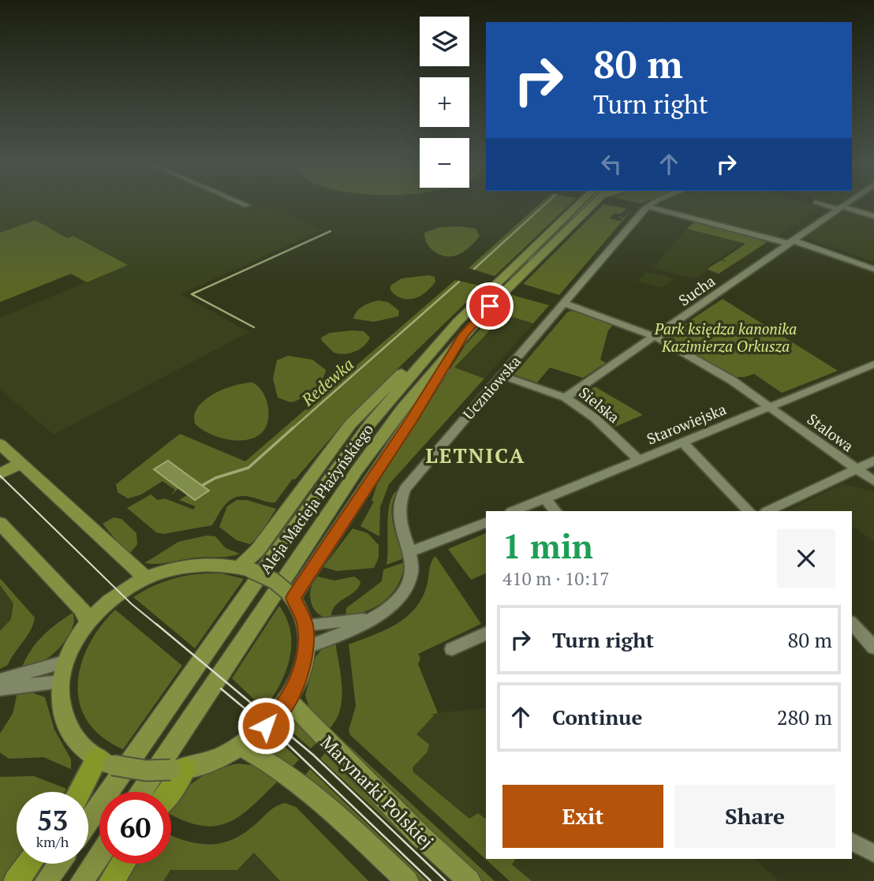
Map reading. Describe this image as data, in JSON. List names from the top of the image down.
{
  "streets": {
    "main road": ["Aleja Macieja Płażyńskiego", "Marynarki Polskiej"],
    "street": [
      "Sucha",
      "Uczniowska",
      "Sielska",
      "Starowiejska",
      "Stalowa"
    ]
  },
  "crossings": [
    ["Sucha", "Sielska"],
    ["Sucha", "Stalowa"],
    ["Uczniowska", "Sielska"],
    ["Uczniowska", "Stalowa"],
    ["Sielska", "Starowiejska"],
    ["Starowiejska", "Stalowa"]
  ],
  "districts": ["LETNICA"],
  "water": ["Redewka"],
  "parks": ["Park księdza kanonika Kazimierza Orkusza"],
  "page": {
    "map_buttons": ["+", "−"],
    "turn": ["80 m", "Turn right"],
    "heading": ["1 min", "410 m · 10:17"],
    "list": [
      {
        "name": "Turn right",
        "value": "80 m"
      },
      {
        "name": "Continue",
        "value": "280 m"
      }
    ],
    "buttons": ["Exit", "Share"],
    "speed": "53 km/h",
    "limit": "60"
  }
}
